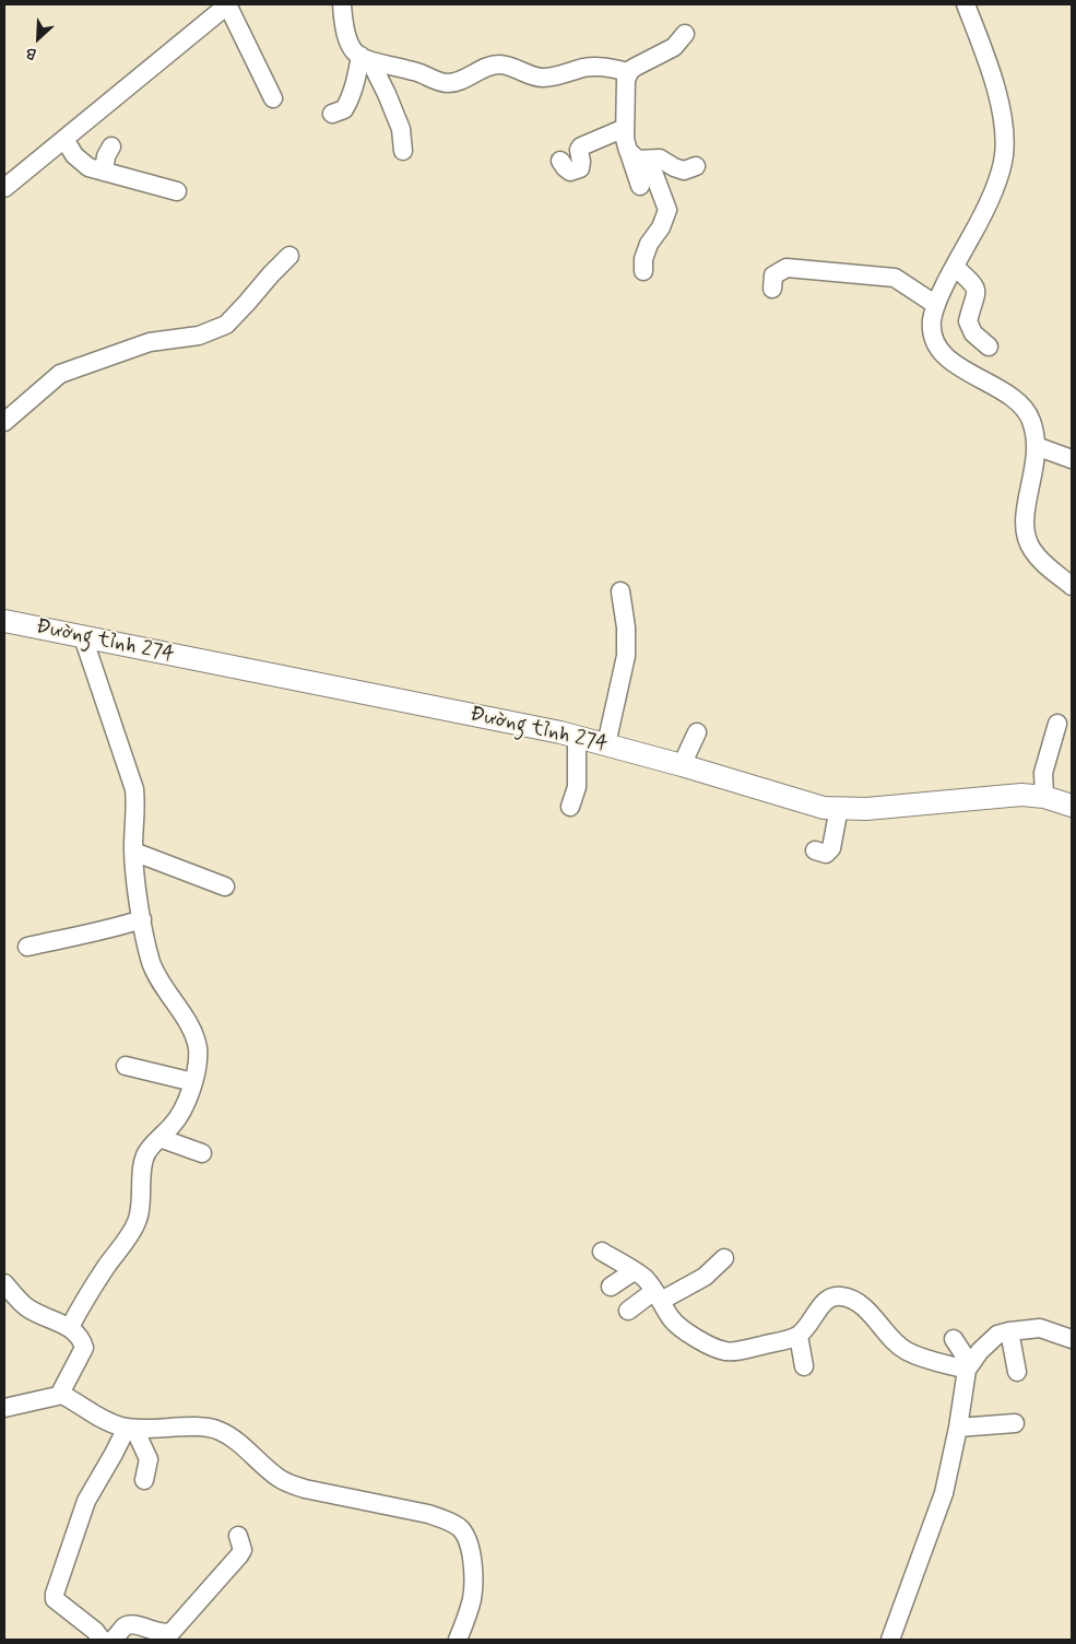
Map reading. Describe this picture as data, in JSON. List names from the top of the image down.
{
  "streets": {
    "main road": ["Đường tỉnh 274"]
  },
  "north": "bottom left"
}
